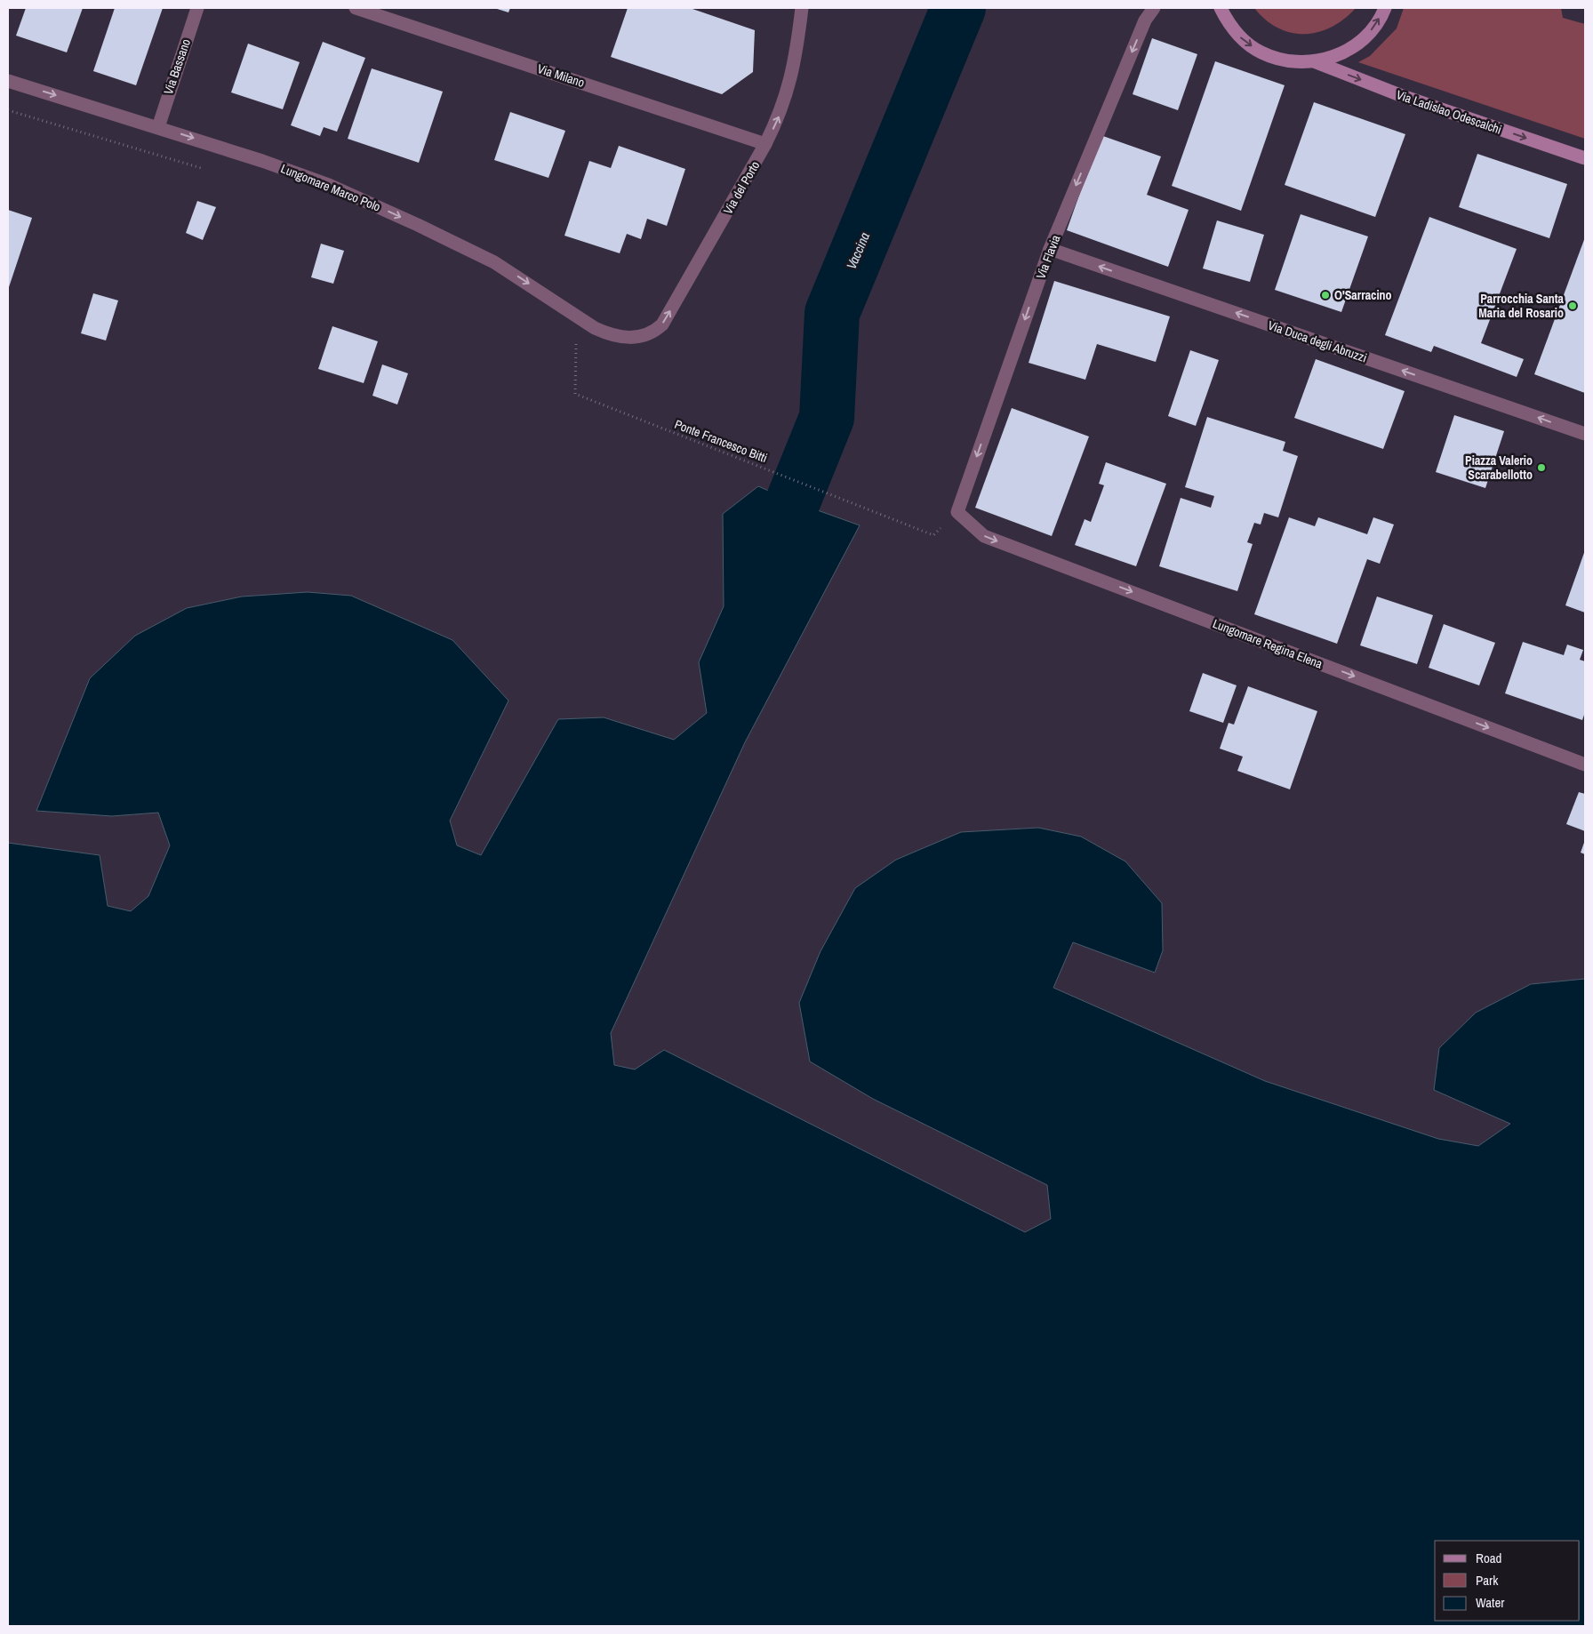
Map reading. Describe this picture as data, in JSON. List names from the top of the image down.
{
  "streets": {
    "street": [
      "Via Bassano",
      "Via Milano",
      "Via Ladislao Odescalchi",
      "Lungomare Marco Polo",
      "Via del Porto",
      "Via Flavia",
      "Via Duca degli Abruzzi",
      "Lungomare Regina Elena"
    ],
    "path": ["Ponte Francesco Bitti"]
  },
  "crossings": [
    ["Via Bassano", "Lungomare Marco Polo"],
    ["Via Milano", "Via del Porto"],
    ["Lungomare Marco Polo", "Via del Porto"],
    ["Lungomare Marco Polo", "Ponte Francesco Bitti"],
    ["Via Flavia", "Via Duca degli Abruzzi"],
    ["Via Flavia", "Lungomare Regina Elena"]
  ],
  "one_way": [
    "Via Ladislao Odescalchi",
    "Lungomare Marco Polo",
    "Via del Porto",
    "Via Flavia",
    "Via Duca degli Abruzzi",
    "Lungomare Regina Elena"
  ],
  "water": ["Vaccina"],
  "places": ["O'Sarracino", "Parrocchia Santa Maria del Rosario", "Piazza Valerio Scarabellotto"],
  "legend": ["Road", "Park", "Water"]
}
